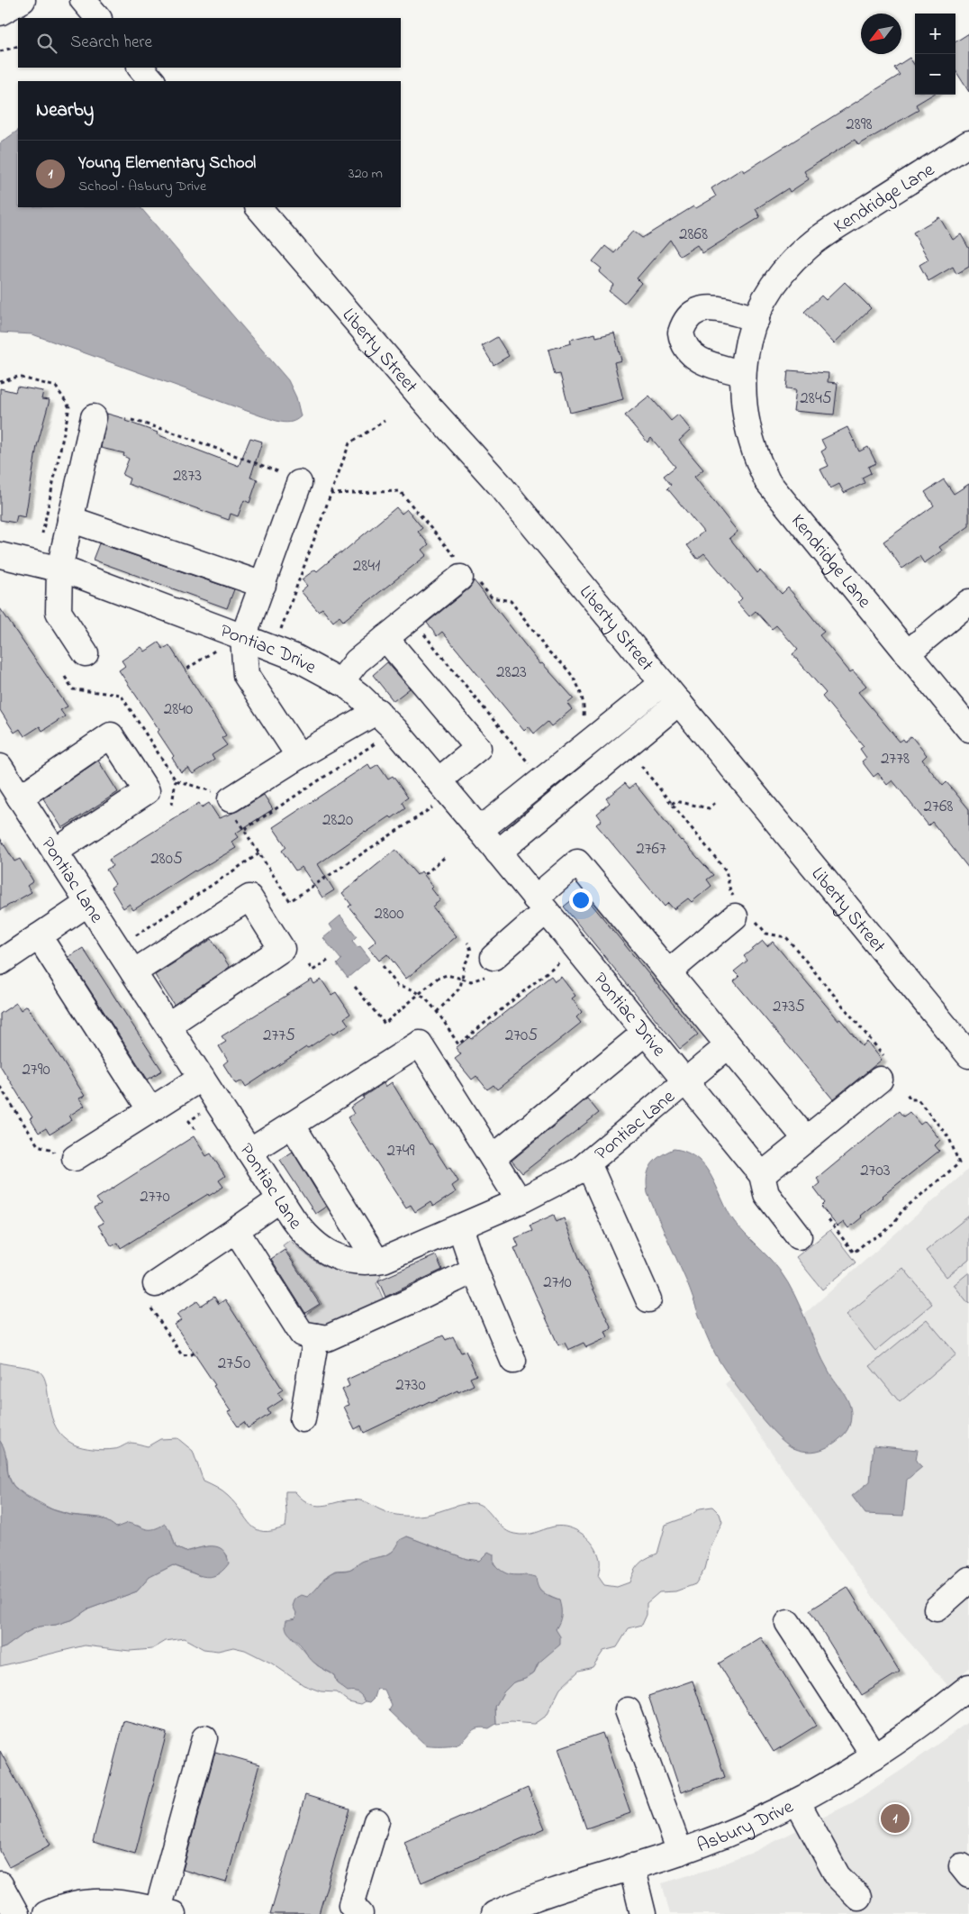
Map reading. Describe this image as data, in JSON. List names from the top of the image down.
{
  "streets": {
    "street": [
      "Kendridge Lane",
      "Liberty Street",
      "Pontiac Drive",
      "Pontiac Lane",
      "Asbury Drive"
    ]
  },
  "crossings": [
    ["Pontiac Drive", "Pontiac Lane"]
  ],
  "house_numbers": [
    "2898",
    "2868",
    "2845",
    "2873",
    "2841",
    "2823",
    "2840",
    "2778",
    "2768",
    "2820",
    "2767",
    "2805",
    "2800",
    "2735",
    "2775",
    "2705",
    "2790",
    "2749",
    "2703",
    "2770",
    "2710",
    "2750",
    "2730"
  ],
  "north": "bottom left",
  "page": {
    "map_buttons": ["+", "−"],
    "search": "Search here",
    "heading": "Nearby",
    "list": [
      {
        "mark": "1",
        "name": "Young Elementary School",
        "note": "School · Asbury Drive",
        "value": "320 m"
      }
    ],
    "pins": "1"
  }
}
